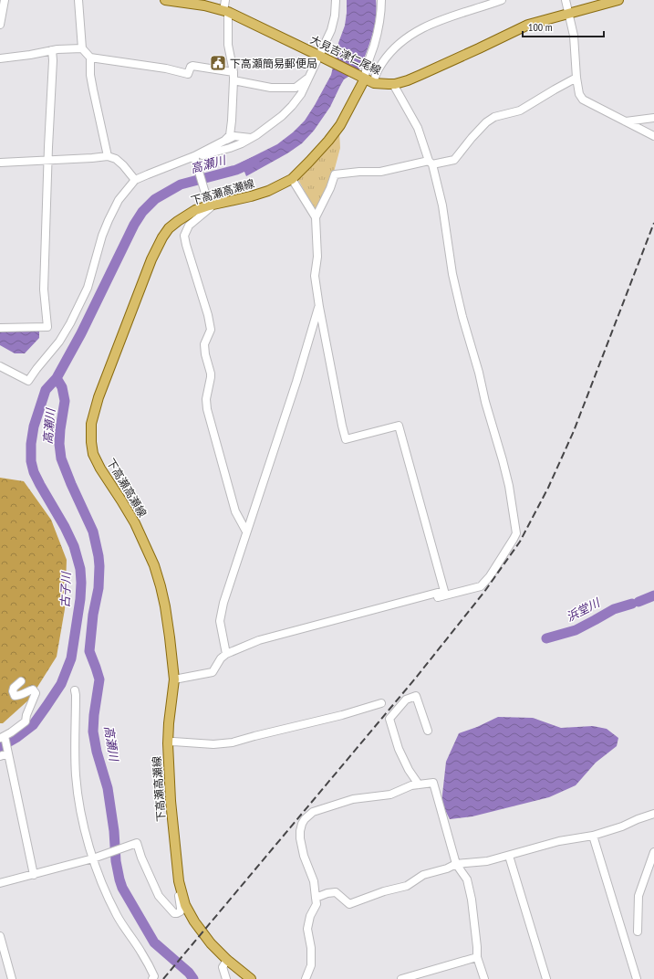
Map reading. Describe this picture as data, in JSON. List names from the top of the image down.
{
  "streets": {
    "main road": ["大見吉津仁尾線", "下高瀬高瀬線"]
  },
  "crossings": [
    ["大見吉津仁尾線", "下高瀬高瀬線"]
  ],
  "water": ["高瀬川", "古子川", "浜堂川"],
  "places": {
    "public building": ["下高瀬簡易郵便局"]
  },
  "scale_bar": "100 m"
}
